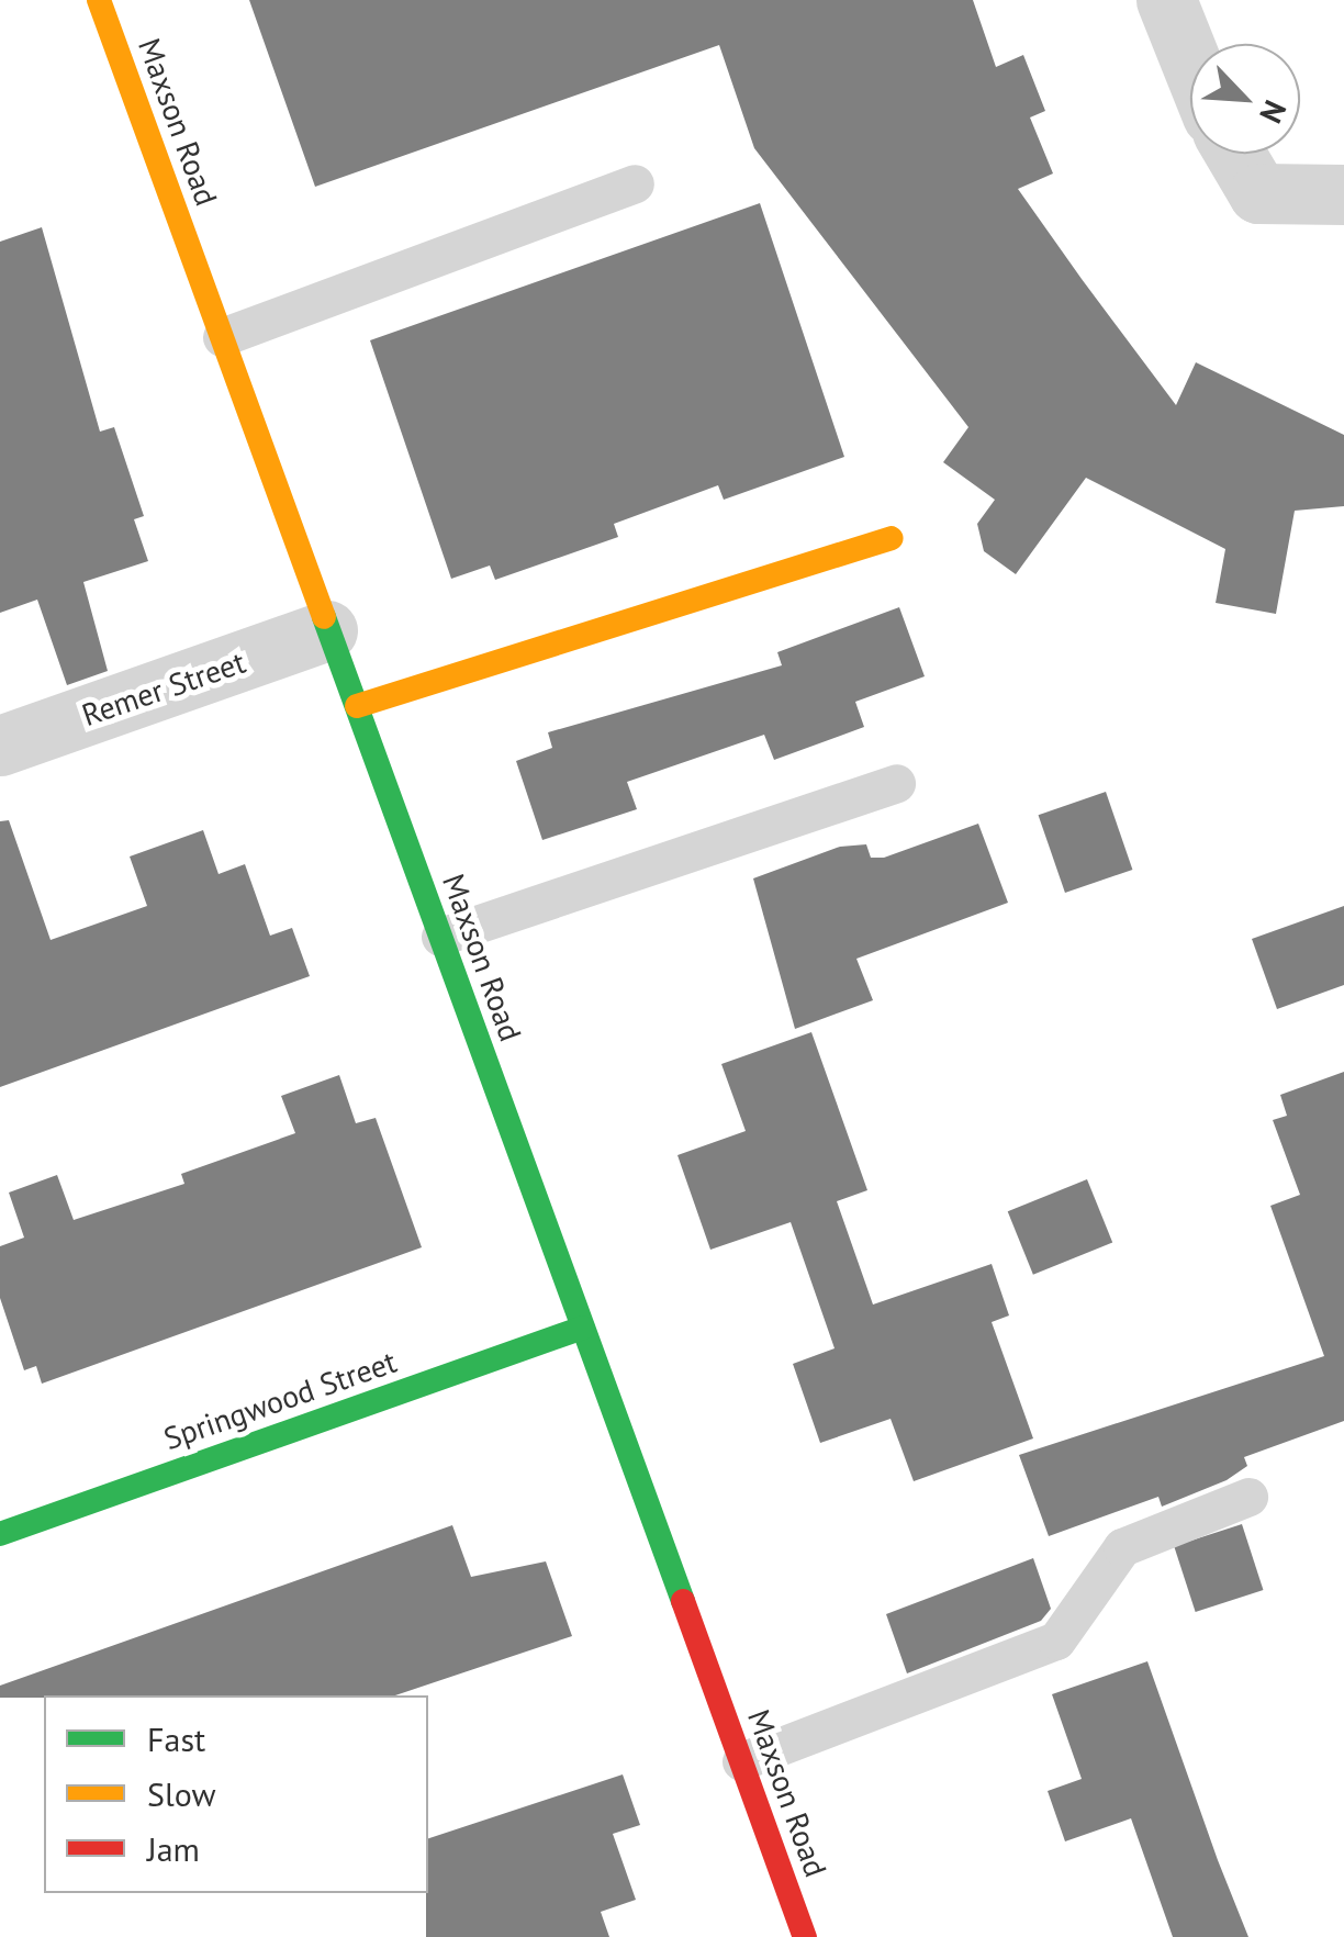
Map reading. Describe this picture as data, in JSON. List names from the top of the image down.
{
  "streets": {
    "street": ["Maxson Road", "Remer Street", "Springwood Street"]
  },
  "crossings": [
    ["Maxson Road", "Remer Street"],
    ["Maxson Road", "Springwood Street"]
  ],
  "legend": ["Fast", "Slow", "Jam"],
  "north": "bottom right"
}
